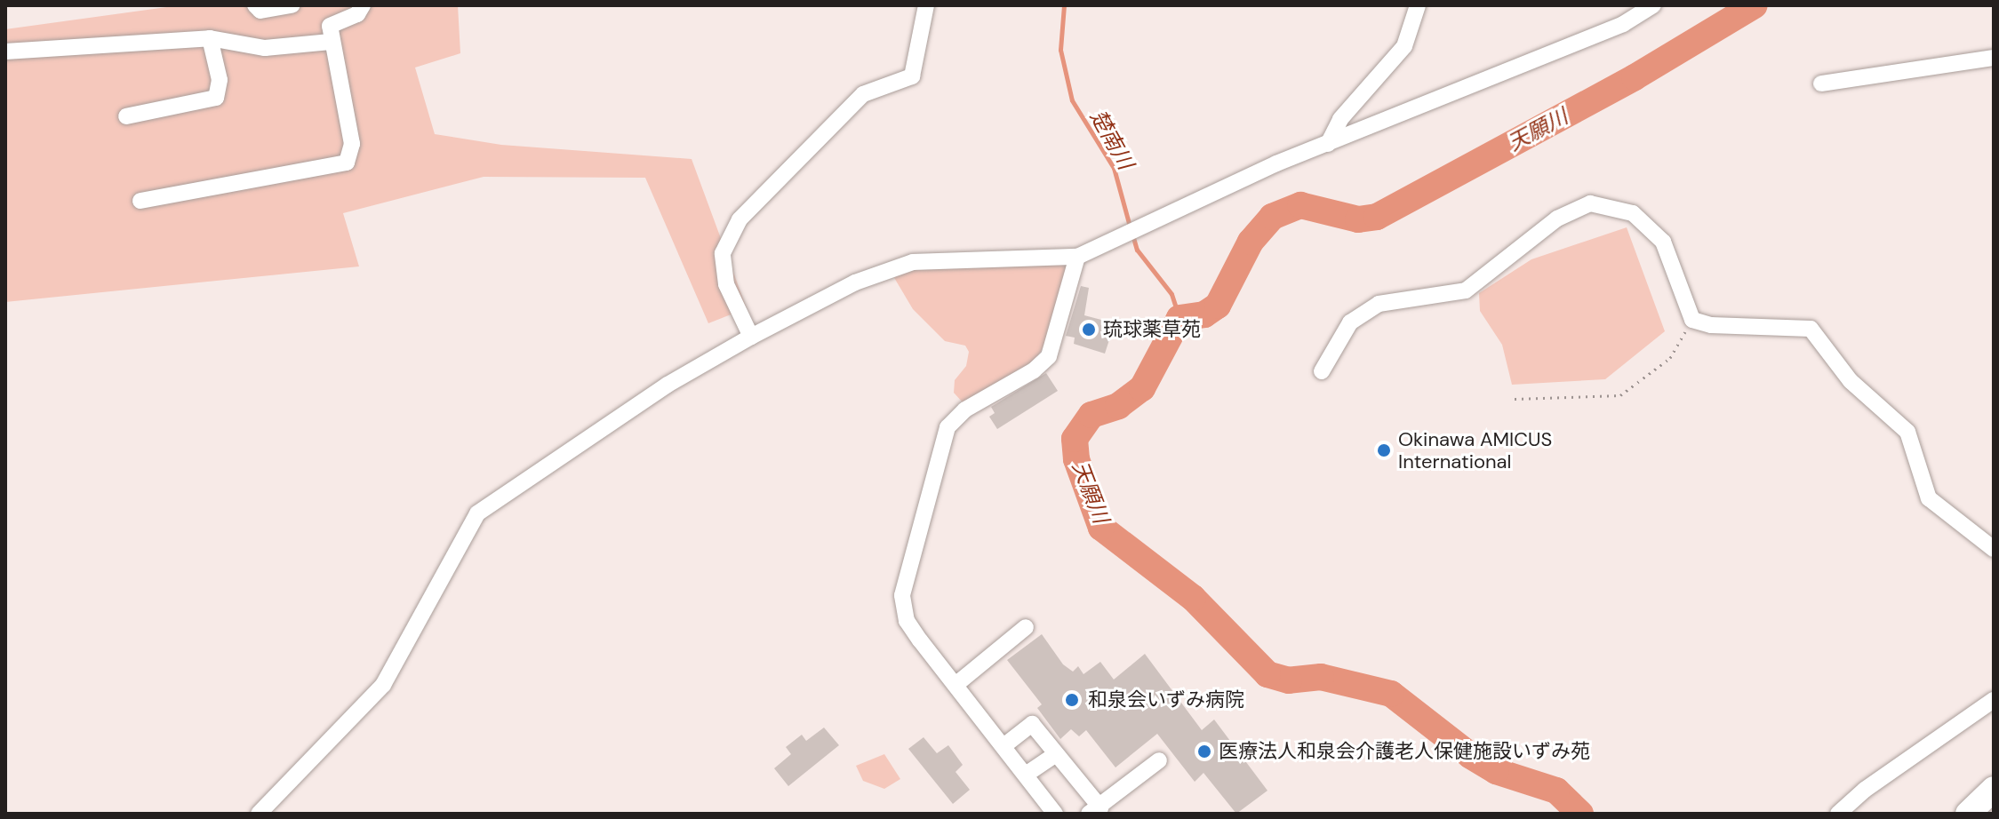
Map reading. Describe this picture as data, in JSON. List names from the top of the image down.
{
  "water": ["天願川", "楚南川"],
  "places": [
    "琉球薬草苑",
    "Okinawa AMICUS International",
    "和泉会いずみ病院",
    "医療法人和泉会介護老人保健施設いずみ苑"
  ]
}
